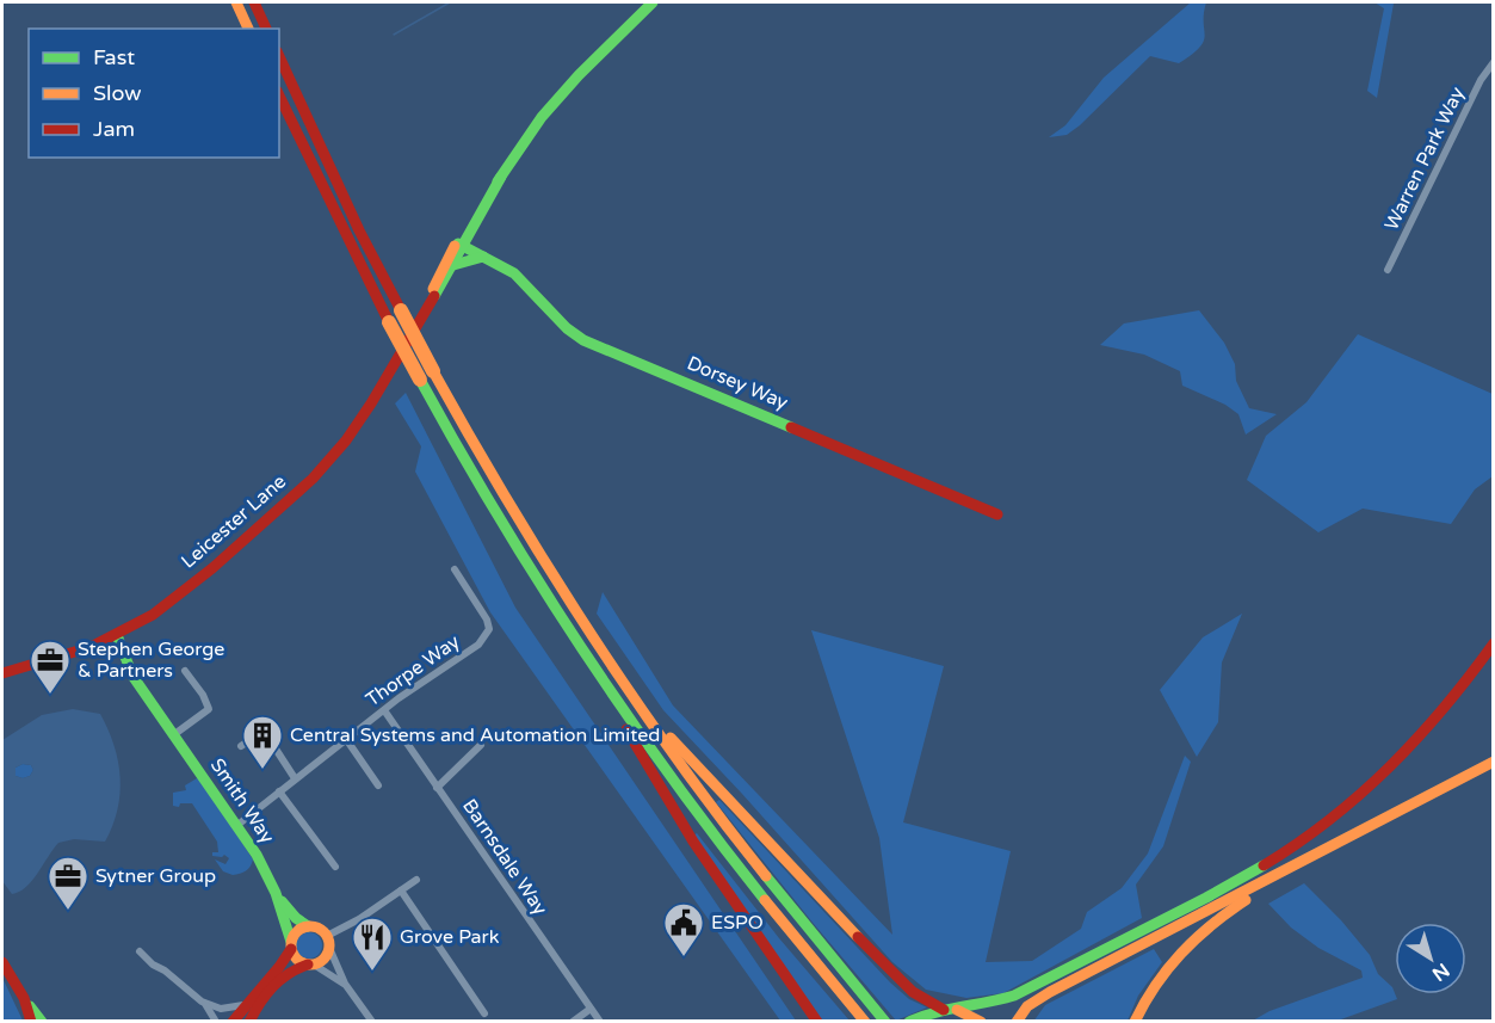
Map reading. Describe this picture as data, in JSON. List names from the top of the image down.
{
  "streets": {
    "main road": ["Dorsey Way", "Leicester Lane", "Smith Way"],
    "street": ["Warren Park Way", "Thorpe Way", "Barnsdale Way"]
  },
  "crossings": [
    ["Dorsey Way", "Leicester Lane"],
    ["Leicester Lane", "Smith Way"],
    ["Thorpe Way", "Smith Way"],
    ["Thorpe Way", "Barnsdale Way"]
  ],
  "places": {
    "office": ["Stephen George & Partners", "Sytner Group"],
    "building": ["Central Systems and Automation Limited"],
    "public building": ["ESPO"],
    "restaurant": ["Grove Park"]
  },
  "legend": ["Fast", "Slow", "Jam"],
  "north": "bottom right"
}
